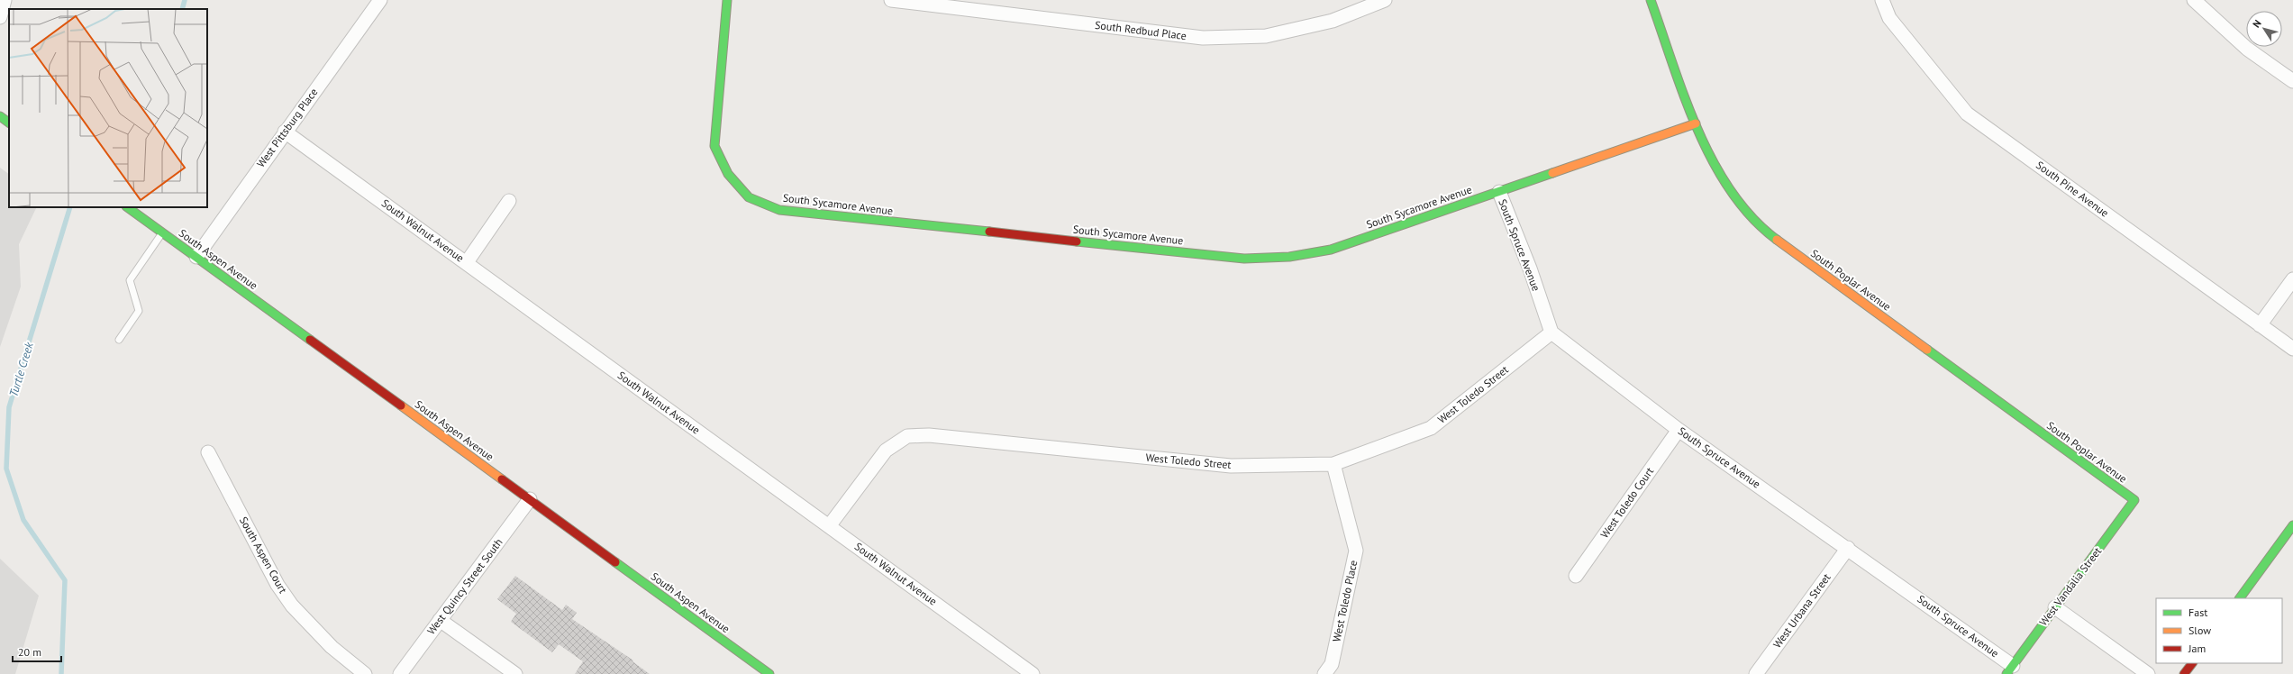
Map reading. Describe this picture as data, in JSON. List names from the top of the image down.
{
  "streets": {
    "street": [
      "South Redbud Place",
      "West Pittsburg Place",
      "South Pine Avenue",
      "South Sycamore Avenue",
      "South Walnut Avenue",
      "South Spruce Avenue",
      "South Aspen Avenue",
      "South Poplar Avenue",
      "West Toledo Street",
      "West Toledo Court",
      "South Aspen Court",
      "West Quincy Street South",
      "West Vandalia Street",
      "West Toledo Place",
      "West Urbana Street"
    ]
  },
  "crossings": [
    ["West Pittsburg Place", "South Walnut Avenue"],
    ["West Pittsburg Place", "South Aspen Avenue"],
    ["South Sycamore Avenue", "South Spruce Avenue"],
    ["South Sycamore Avenue", "South Poplar Avenue"],
    ["South Walnut Avenue", "West Toledo Street"],
    ["South Spruce Avenue", "West Toledo Street"],
    ["South Spruce Avenue", "West Toledo Court"],
    ["South Spruce Avenue", "West Vandalia Street"],
    ["South Spruce Avenue", "West Urbana Street"],
    ["South Aspen Avenue", "West Quincy Street South"],
    ["South Poplar Avenue", "West Vandalia Street"],
    ["West Toledo Street", "West Toledo Place"]
  ],
  "water": ["Turtle Creek"],
  "legend": ["Fast", "Slow", "Jam"],
  "scale_bar": "20 m",
  "north": "top left"
}
